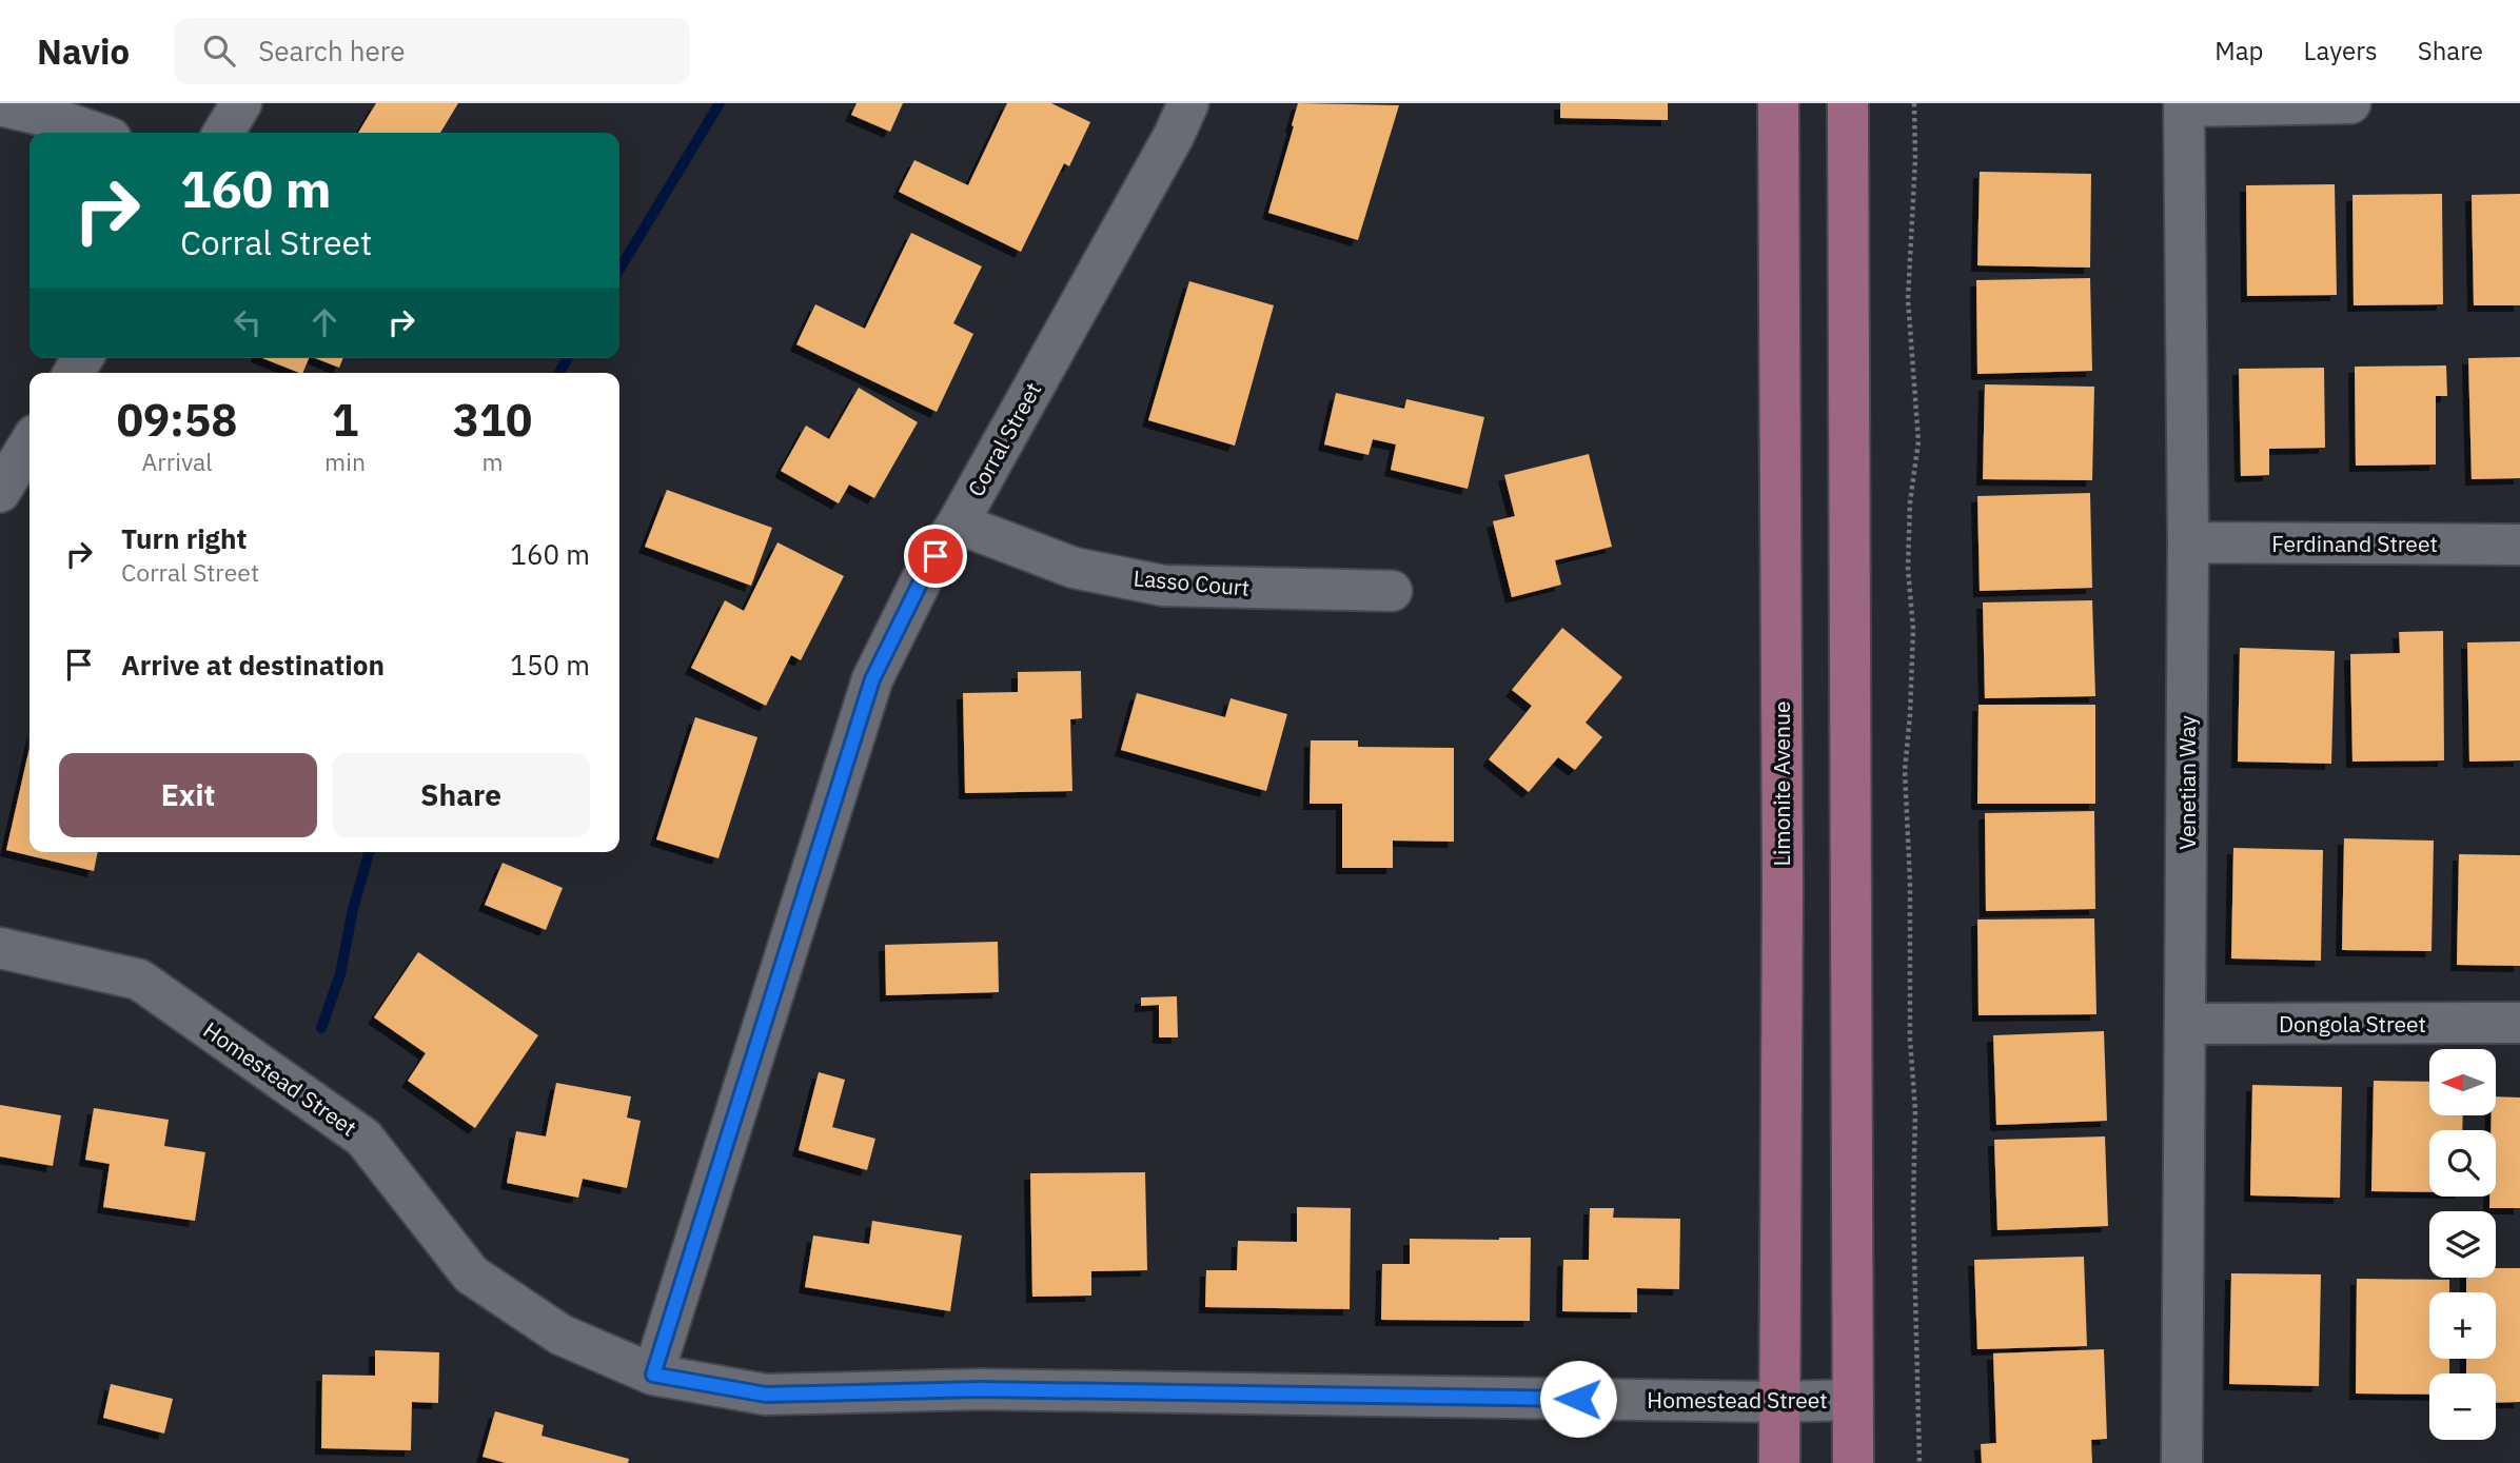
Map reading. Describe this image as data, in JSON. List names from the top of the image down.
{
  "streets": {
    "main road": ["Limonite Avenue"],
    "street": [
      "Corral Street",
      "Ferdinand Street",
      "Lasso Court",
      "Venetian Way",
      "Dongola Street",
      "Homestead Street"
    ]
  },
  "crossings": [
    ["Corral Street", "Lasso Court"],
    ["Corral Street", "Homestead Street"],
    ["Ferdinand Street", "Venetian Way"],
    ["Venetian Way", "Dongola Street"],
    ["Limonite Avenue", "Homestead Street"]
  ],
  "north": "left",
  "page": {
    "header": "Navio",
    "search": "Search here",
    "nav": ["Map", "Layers", "Share"],
    "turn": ["160 m", "Corral Street"],
    "eta": [
      "09:58",
      "Arrival",
      "1",
      "min",
      "310",
      "m"
    ],
    "list": [
      {
        "name": "Turn right",
        "note": "Corral Street",
        "value": "160 m"
      },
      {
        "name": "Arrive at destination",
        "value": "150 m"
      }
    ],
    "buttons": ["Exit", "Share"],
    "map_buttons": ["+", "−"]
  }
}
